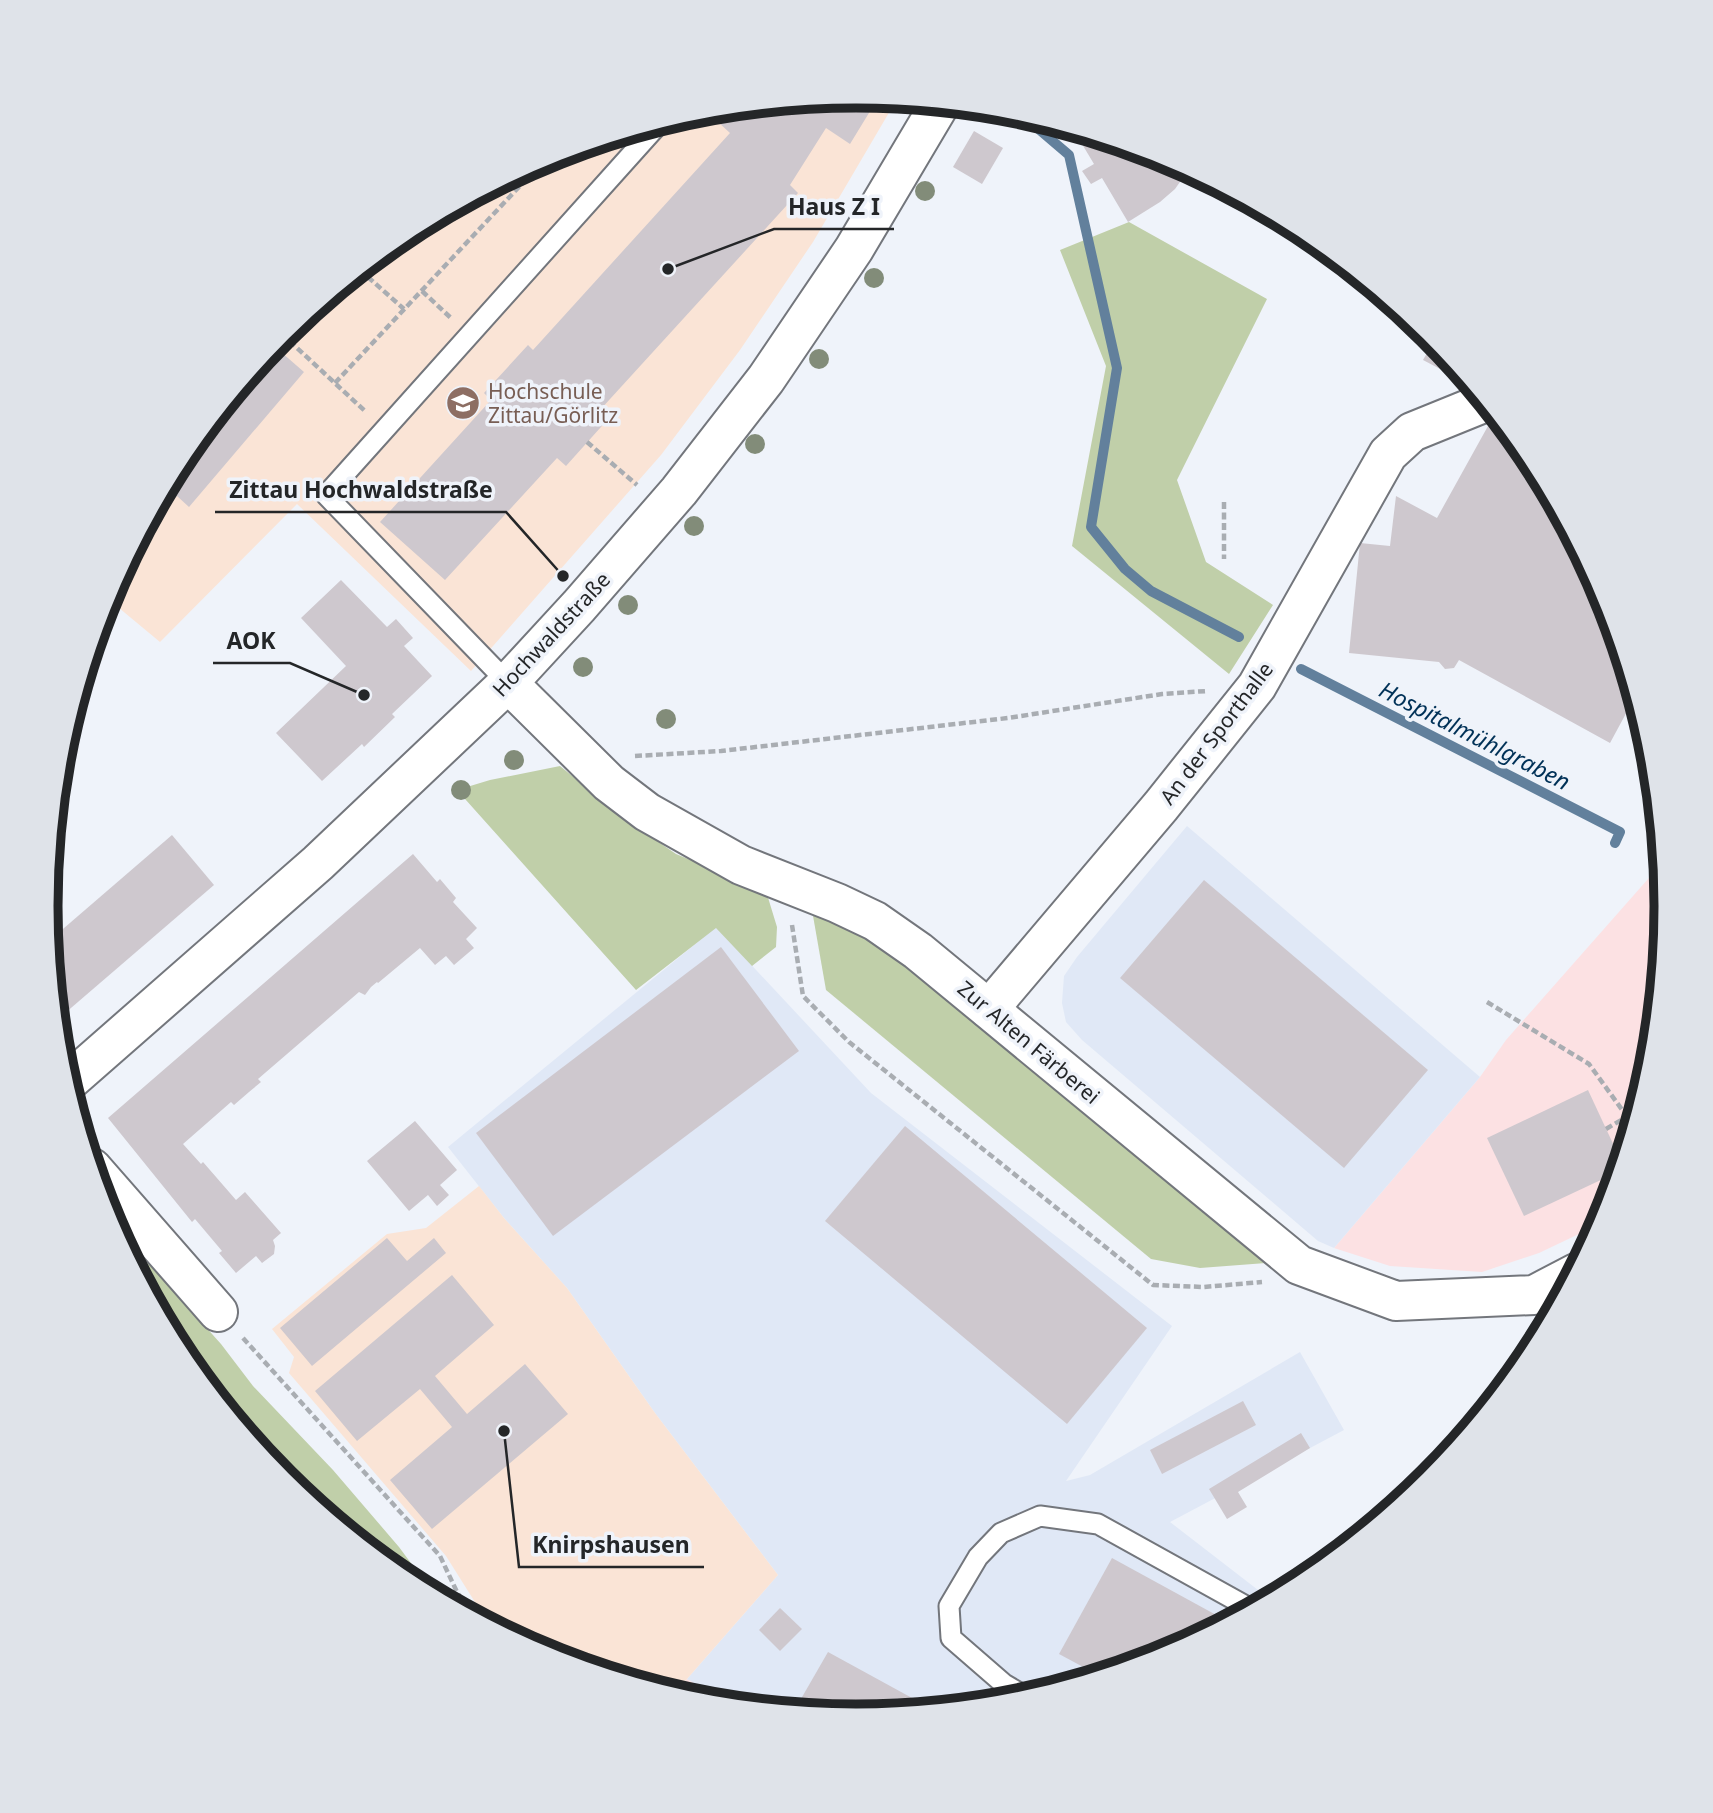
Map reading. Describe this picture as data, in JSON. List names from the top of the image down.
{
  "streets": {
    "street": ["Hochwaldstraße", "An der Sporthalle", "Zur Alten Färberei"]
  },
  "crossings": [
    ["Hochwaldstraße", "Zur Alten Färberei"],
    ["An der Sporthalle", "Zur Alten Färberei"]
  ],
  "water": ["Hospitalmühlgraben"],
  "places": {
    "other": [
      "Haus Z I",
      "Zittau Hochwaldstraße",
      "AOK",
      "Knirpshausen"
    ],
    "school or university": ["Hochschule Zittau/Görlitz"]
  }
}
